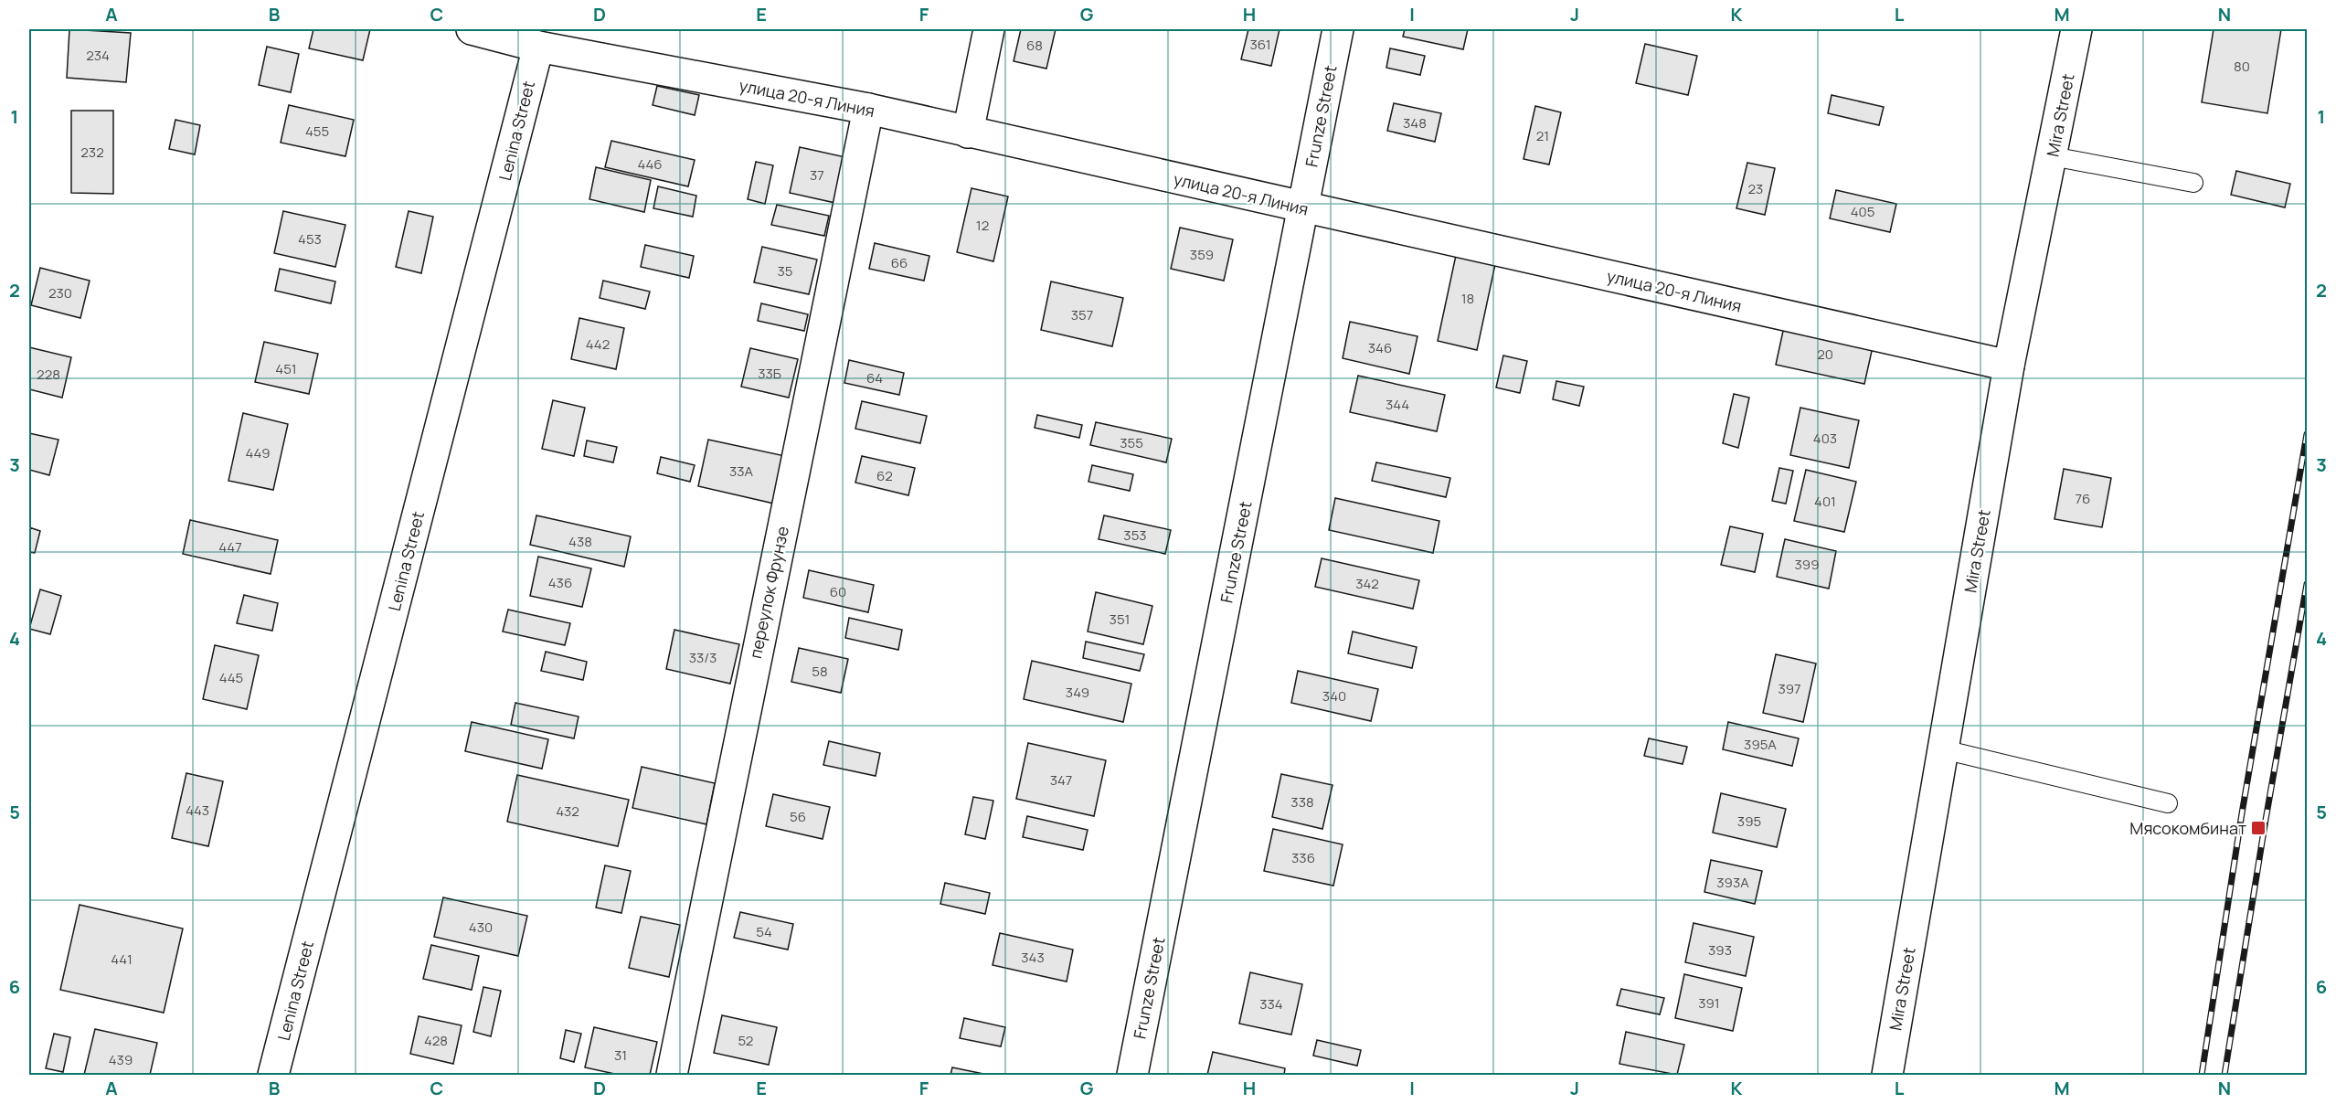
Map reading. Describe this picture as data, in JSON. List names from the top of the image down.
{
  "streets": {
    "main road": [
      "улица 20-я Линия",
      "Mira Street",
      "Frunze Street",
      "Lenina Street",
      "переулок Фрунзе"
    ]
  },
  "crossings": [
    ["улица 20-я Линия", "Mira Street"],
    ["улица 20-я Линия", "Frunze Street"],
    ["улица 20-я Линия", "Lenina Street"],
    ["улица 20-я Линия", "переулок Фрунзе"]
  ],
  "places": {
    "transit": ["Мясокомбинат"]
  },
  "house_numbers": [
    "361",
    "68",
    "234",
    "80",
    "348",
    "455",
    "21",
    "232",
    "446",
    "37",
    "23",
    "405",
    "12",
    "453",
    "359",
    "66",
    "35",
    "230",
    "18",
    "357",
    "442",
    "346",
    "20",
    "451",
    "33Б",
    "228",
    "64",
    "344",
    "403",
    "355",
    "449",
    "33А",
    "62",
    "76",
    "401",
    "353",
    "438",
    "447",
    "399",
    "436",
    "342",
    "60",
    "351",
    "33/3",
    "58",
    "445",
    "397",
    "349",
    "340",
    "395А",
    "347",
    "338",
    "443",
    "432",
    "56",
    "395",
    "336",
    "393А",
    "430",
    "54",
    "393",
    "343",
    "441",
    "391",
    "334",
    "428",
    "52",
    "31",
    "439"
  ],
  "grid": {
    "columns": [
      "A",
      "B",
      "C",
      "D",
      "E",
      "F",
      "G",
      "H",
      "I",
      "J",
      "K",
      "L",
      "M",
      "N"
    ],
    "rows": [
      "1",
      "2",
      "3",
      "4",
      "5",
      "6"
    ]
  }
}
